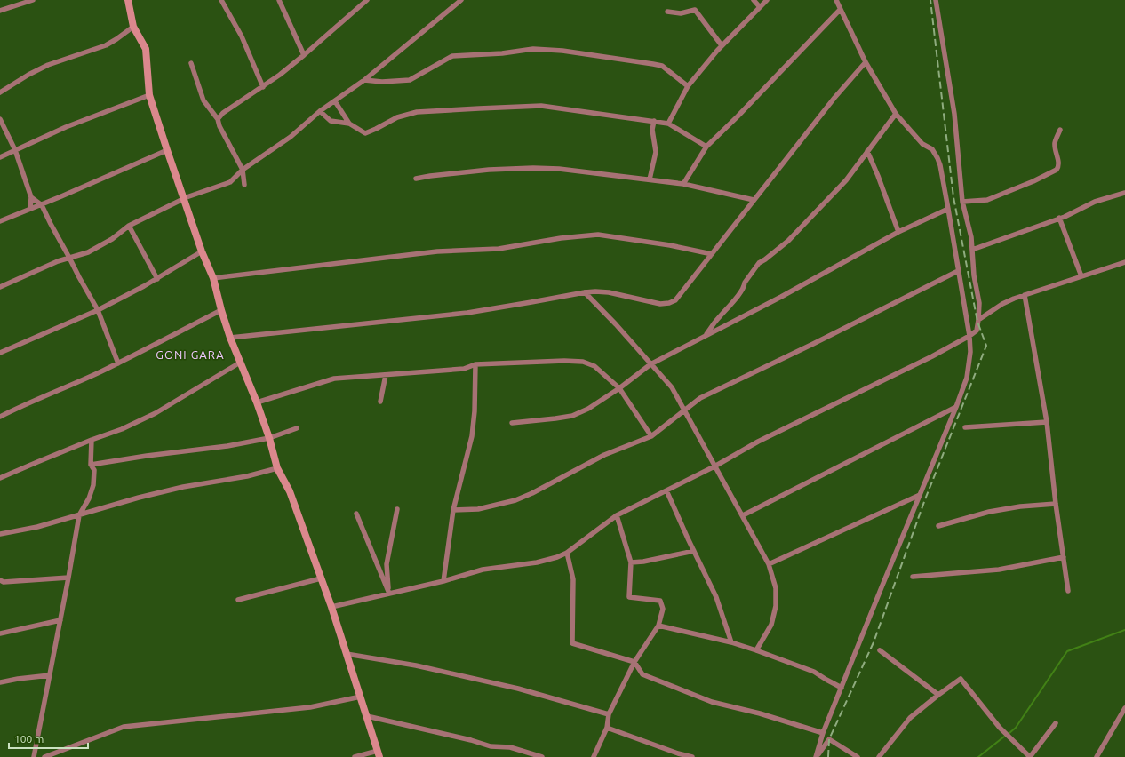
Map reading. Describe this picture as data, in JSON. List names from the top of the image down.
{
  "districts": ["GONI GARA"],
  "scale_bar": "100 m"
}
